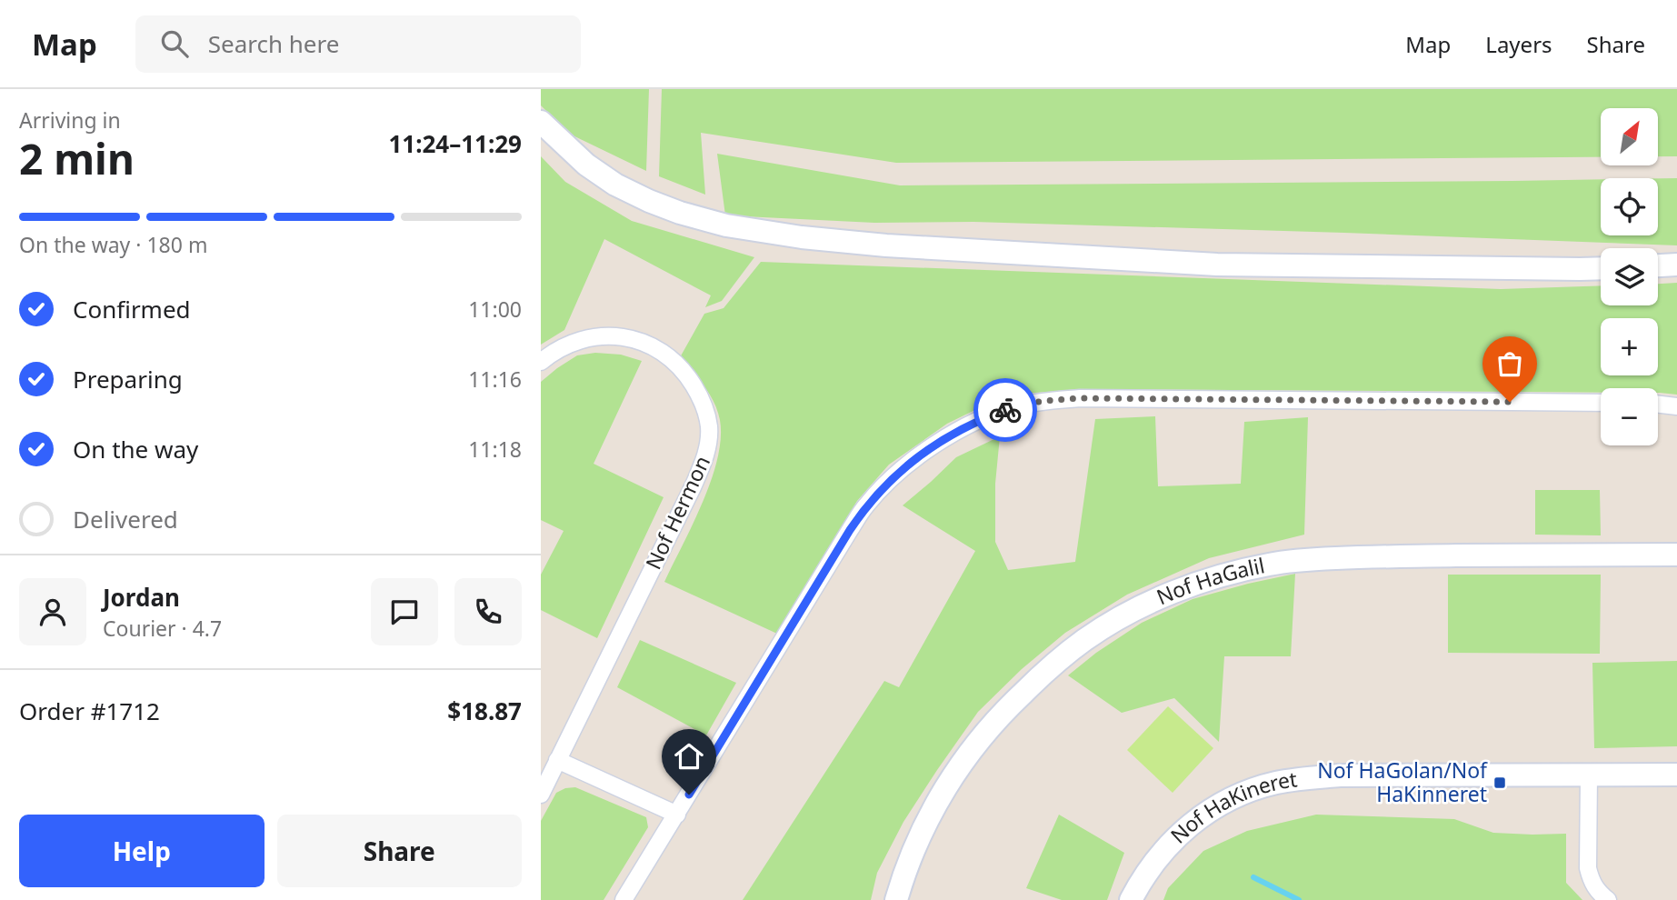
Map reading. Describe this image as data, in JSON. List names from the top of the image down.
{
  "streets": {
    "street": ["Nof Hermon", "Nof HaGalil", "Nof HaKineret"]
  },
  "places": {
    "transit": ["Nof HaGolan/Nof HaKinneret"]
  },
  "north": "top right",
  "page": {
    "header": "Map",
    "search": "Search here",
    "nav": ["Map", "Layers", "Share"],
    "heading": ["2 min", "Arriving in", "11:24–11:29"],
    "panel": [
      "Jordan",
      "Courier · 4.7",
      "Order #1712",
      "$18.87"
    ],
    "map_buttons": ["+", "−"],
    "bar": "On the way · 180 m",
    "list": [
      ["Confirmed", "11:00"],
      ["Preparing", "11:16"],
      ["On the way", "11:18"],
      "Delivered"
    ],
    "buttons": ["Help", "Share"]
  }
}
